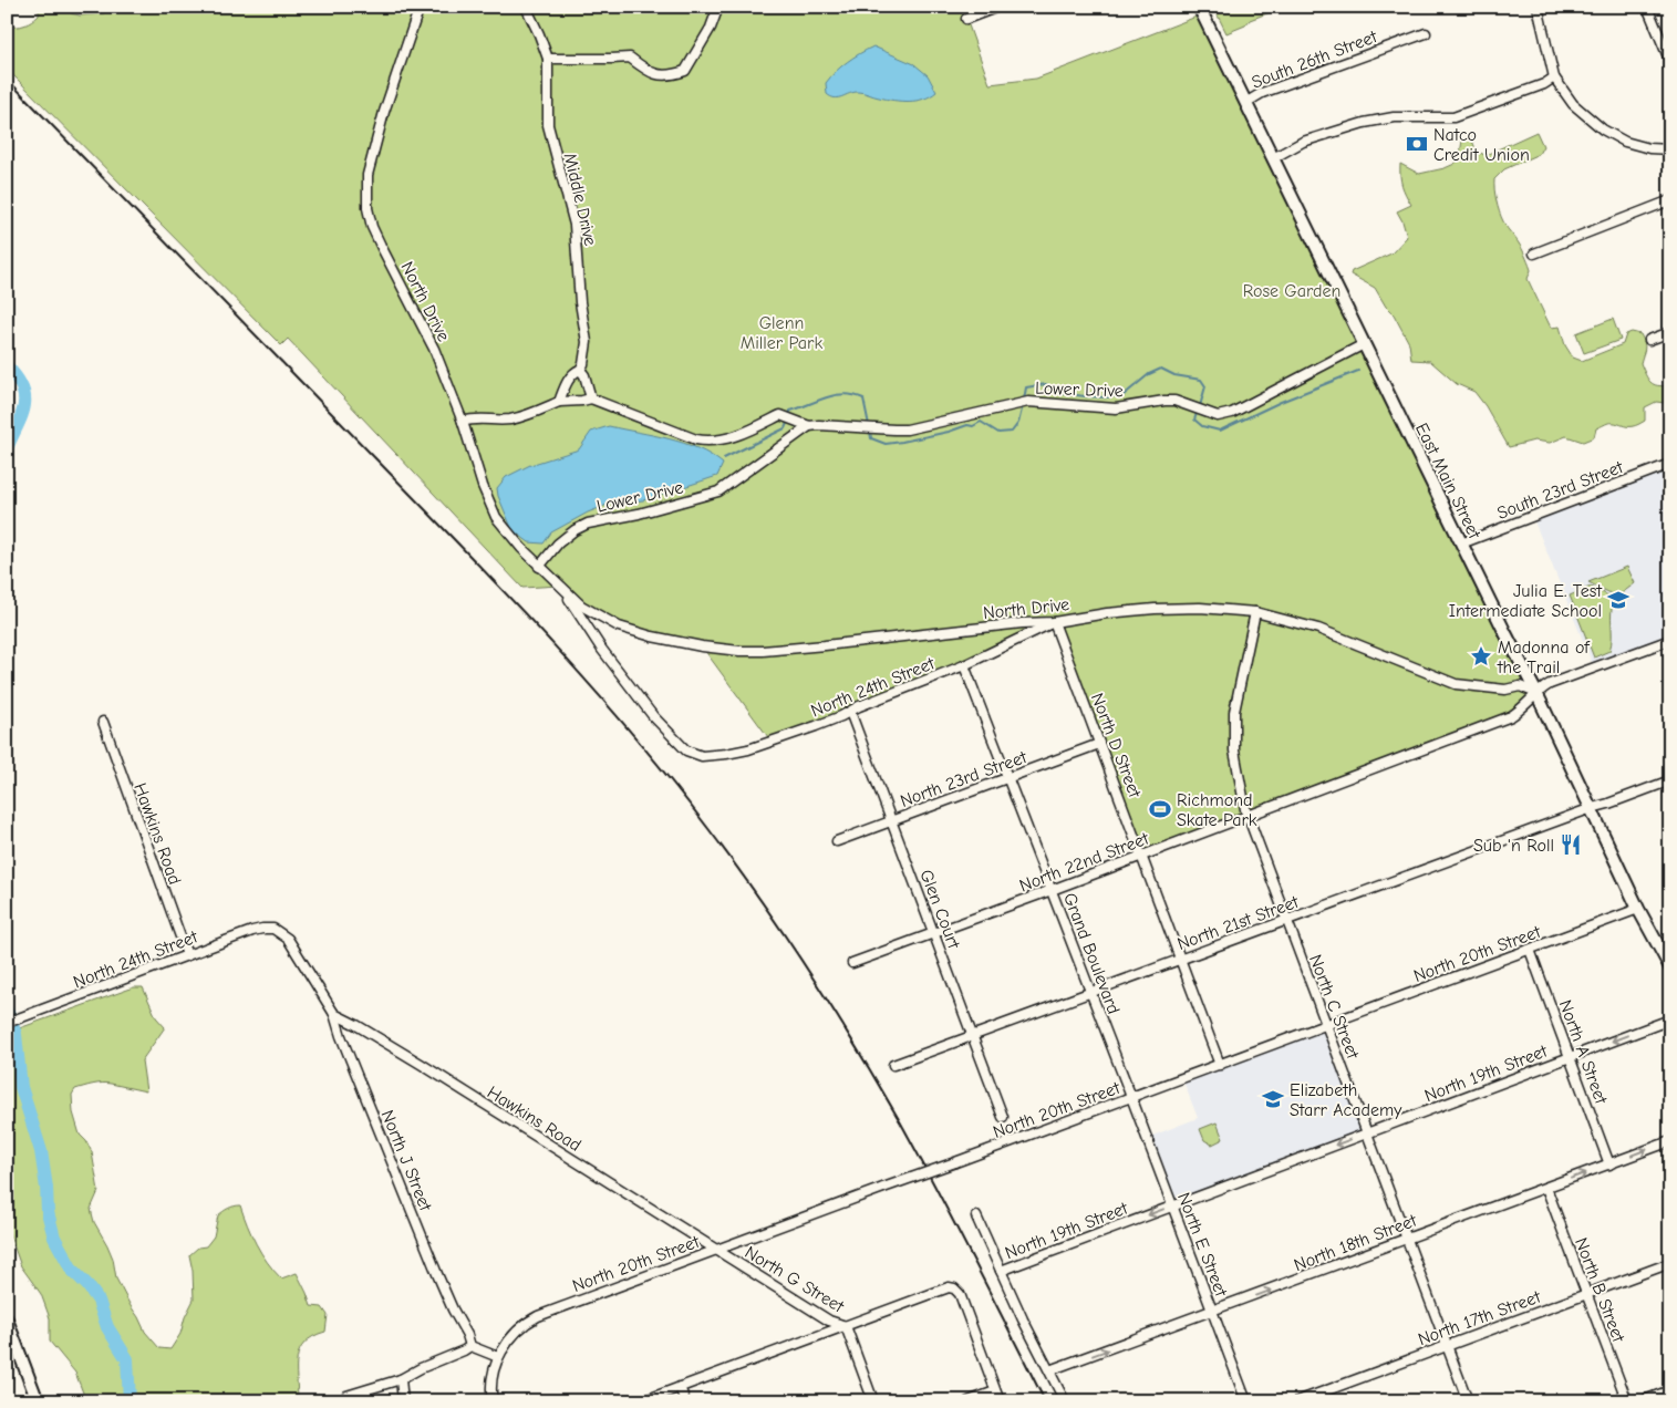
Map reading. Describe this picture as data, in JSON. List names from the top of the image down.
{
  "streets": {
    "main road": ["East Main Street"],
    "street": [
      "South 26th Street",
      "Middle Drive",
      "North Drive",
      "Lower Drive",
      "South 23rd Street",
      "North 24th Street",
      "North D Street",
      "North 23rd Street",
      "Hawkins Road",
      "North 22nd Street",
      "Glen Court",
      "North 21st Street",
      "Grand Boulevard",
      "North 20th Street",
      "North C Street",
      "North A Street",
      "North 19th Street",
      "North J Street",
      "North 18th Street",
      "North E Street",
      "North G Street",
      "North B Street",
      "North 17th Street"
    ]
  },
  "crossings": [
    ["South 26th Street", "East Main Street"],
    ["North Drive", "Lower Drive"],
    ["North Drive", "East Main Street"],
    ["North Drive", "North 24th Street"],
    ["North Drive", "North D Street"],
    ["North Drive", "North 22nd Street"],
    ["North Drive", "North C Street"],
    ["Lower Drive", "East Main Street"],
    ["East Main Street", "South 23rd Street"],
    ["East Main Street", "North 22nd Street"],
    ["East Main Street", "North 21st Street"],
    ["East Main Street", "North 20th Street"],
    ["North 24th Street", "North D Street"],
    ["North 24th Street", "Hawkins Road"],
    ["North 24th Street", "Glen Court"],
    ["North 24th Street", "Grand Boulevard"],
    ["North 24th Street", "North J Street"],
    ["North D Street", "North 23rd Street"],
    ["North D Street", "North 22nd Street"],
    ["North D Street", "North 21st Street"],
    ["North D Street", "North 20th Street"],
    ["North 23rd Street", "Glen Court"],
    ["North 23rd Street", "Grand Boulevard"],
    ["Hawkins Road", "North 20th Street"],
    ["Hawkins Road", "North J Street"],
    ["Hawkins Road", "North G Street"],
    ["North 22nd Street", "Glen Court"],
    ["North 22nd Street", "Grand Boulevard"],
    ["North 22nd Street", "North C Street"],
    ["Glen Court", "North 21st Street"],
    ["North 21st Street", "Grand Boulevard"],
    ["North 21st Street", "North C Street"],
    ["Grand Boulevard", "North 20th Street"],
    ["Grand Boulevard", "North E Street"],
    ["North 20th Street", "North C Street"],
    ["North 20th Street", "North A Street"],
    ["North 20th Street", "North E Street"],
    ["North 20th Street", "North G Street"],
    ["North C Street", "North 19th Street"],
    ["North C Street", "North 18th Street"],
    ["North C Street", "North 17th Street"],
    ["North A Street", "North 19th Street"],
    ["North A Street", "North 18th Street"],
    ["North 19th Street", "North E Street"],
    ["North 18th Street", "North E Street"],
    ["North 18th Street", "North B Street"],
    ["North B Street", "North 17th Street"]
  ],
  "one_way": ["North 19th Street", "North 18th Street"],
  "parks": ["Rose Garden", "Glenn Miller Park"],
  "places": {
    "bank": ["Natco Credit Union"],
    "school or university": ["Julia E. Test Intermediate School", "Elizabeth Starr Academy"],
    "place": ["Madonna of the Trail"],
    "sports": ["Richmond Skate Park"],
    "restaurant": ["Sub 'n Roll"]
  }
}
